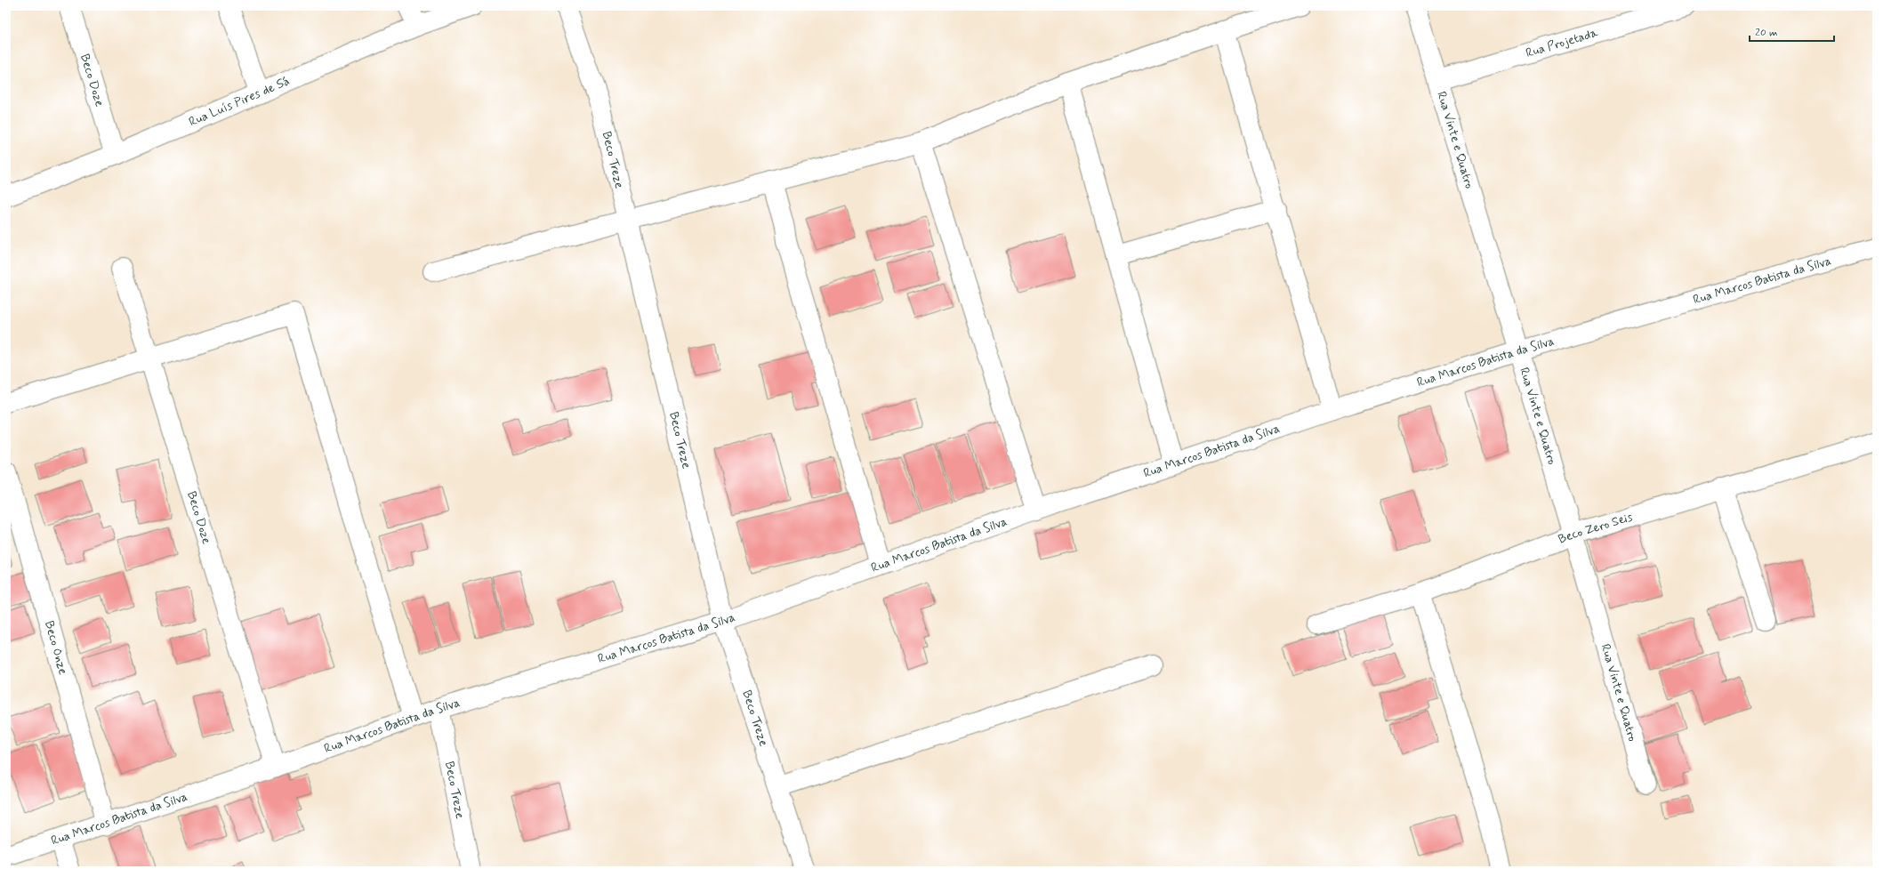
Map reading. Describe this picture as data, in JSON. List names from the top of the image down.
{
  "streets": {
    "street": [
      "Rua Projetada",
      "Beco Doze",
      "Rua Luís Pires de Sá",
      "Rua Vinte e Quatro",
      "Beco Treze",
      "Rua Marcos Batista da Silva",
      "Beco Zero Seis",
      "Beco Onze"
    ]
  },
  "crossings": [
    ["Rua Projetada", "Rua Vinte e Quatro"],
    ["Beco Doze", "Rua Luís Pires de Sá"],
    ["Beco Doze", "Rua Marcos Batista da Silva"],
    ["Rua Vinte e Quatro", "Rua Marcos Batista da Silva"],
    ["Rua Vinte e Quatro", "Beco Zero Seis"],
    ["Beco Treze", "Rua Marcos Batista da Silva"],
    ["Rua Marcos Batista da Silva", "Beco Onze"]
  ],
  "scale_bar": "20 m"
}
